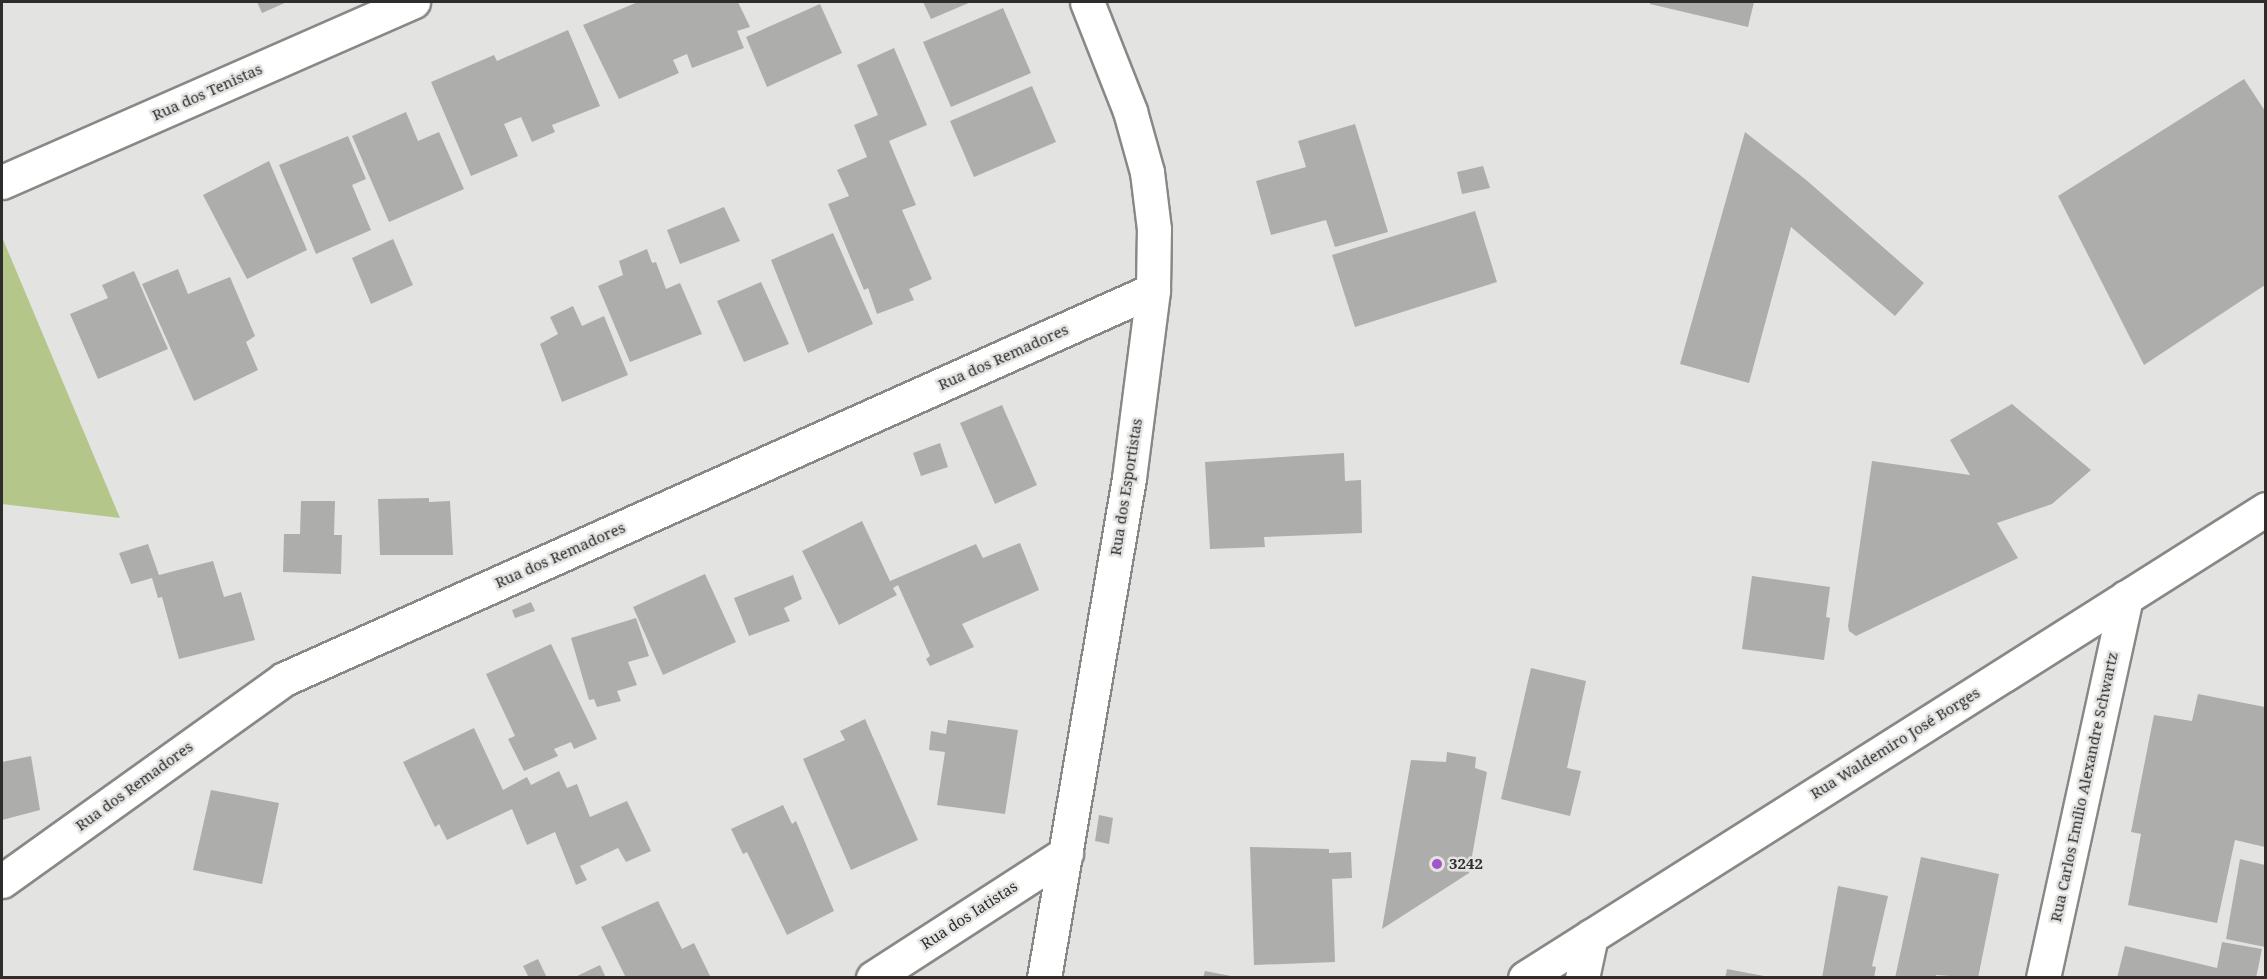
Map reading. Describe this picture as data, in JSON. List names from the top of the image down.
{
  "streets": {
    "street": [
      "Rua dos Tenistas",
      "Rua dos Remadores",
      "Rua dos Esportistas",
      "Rua Waldemiro José Borges",
      "Rua Carlos Emílio Alexandre Schwartz",
      "Rua dos Iatistas"
    ]
  },
  "crossings": [
    ["Rua dos Remadores", "Rua dos Esportistas"],
    ["Rua dos Esportistas", "Rua dos Iatistas"],
    ["Rua Waldemiro José Borges", "Rua Carlos Emílio Alexandre Schwartz"]
  ],
  "places": ["3242"]
}
